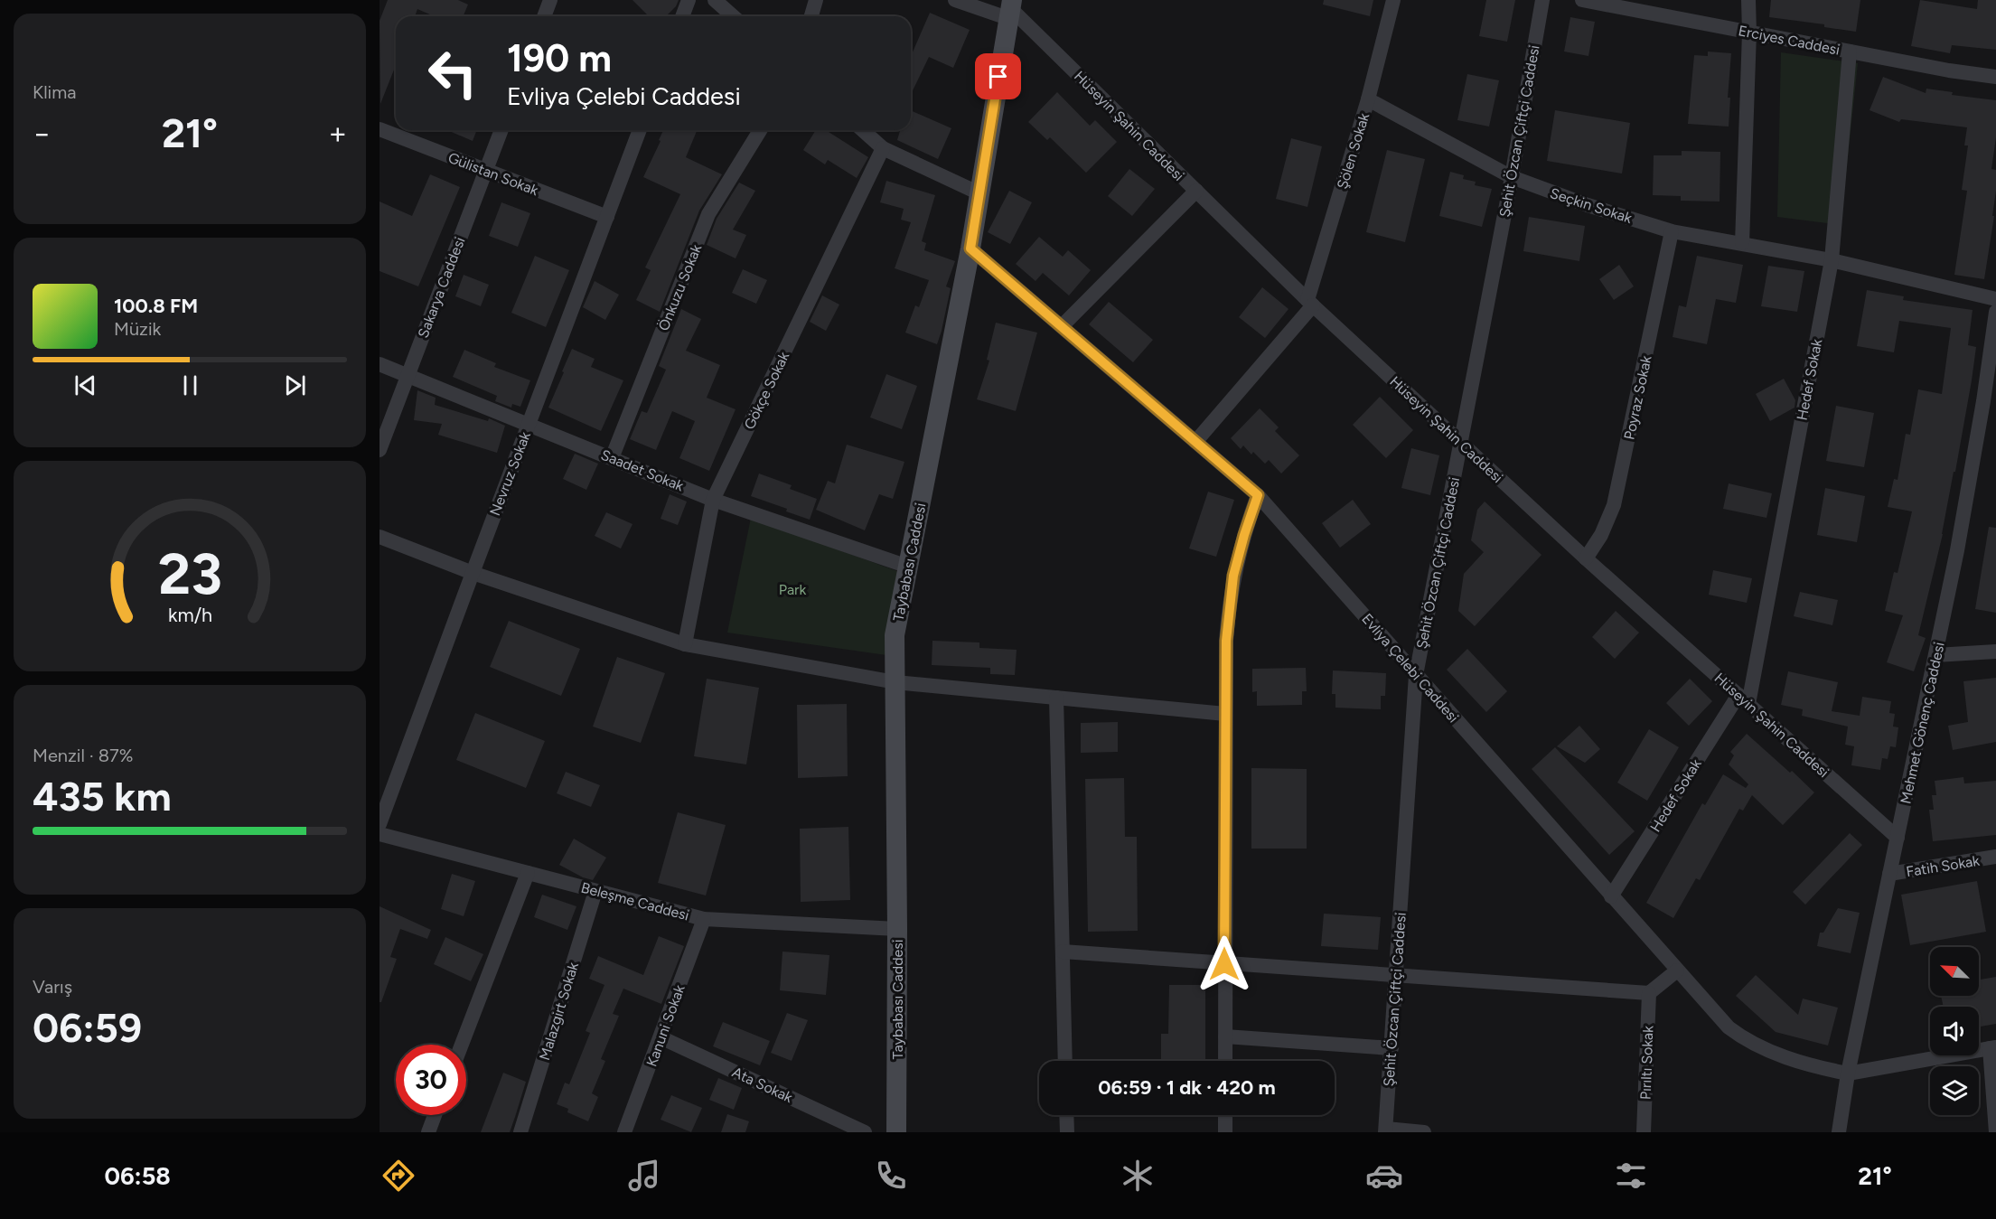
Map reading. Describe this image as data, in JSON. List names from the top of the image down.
{
  "streets": {
    "street": [
      "Erciyes Caddesi",
      "Hüseyin Şahin Caddesi",
      "Şehit Özcan Çiftçi Caddesi",
      "Şölen Sokak",
      "Gülistan Sokak",
      "Seçkin Sokak",
      "Sakarya Caddesi",
      "Önkuzu Sokak",
      "Hedef Sokak",
      "Gökçe Sokak",
      "Poyraz Sokak",
      "Saadet Sokak",
      "Nevruz Sokak",
      "Taybabası Caddesi",
      "Evliya Çelebi Caddesi",
      "Mehmet Gönenç Caddesi",
      "Fatih Sokak",
      "Beleşme Caddesi",
      "Malazgirt Sokak",
      "Kanuni Sokak",
      "Pırıltı Sokak",
      "Ata Sokak"
    ]
  },
  "crossings": [
    ["Erciyes Caddesi", "Hedef Sokak"],
    ["Hüseyin Şahin Caddesi", "Şehit Özcan Çiftçi Caddesi"],
    ["Hüseyin Şahin Caddesi", "Şölen Sokak"],
    ["Hüseyin Şahin Caddesi", "Hedef Sokak"],
    ["Hüseyin Şahin Caddesi", "Poyraz Sokak"],
    ["Hüseyin Şahin Caddesi", "Taybabası Caddesi"],
    ["Hüseyin Şahin Caddesi", "Mehmet Gönenç Caddesi"],
    ["Şehit Özcan Çiftçi Caddesi", "Seçkin Sokak"],
    ["Şehit Özcan Çiftçi Caddesi", "Evliya Çelebi Caddesi"],
    ["Şölen Sokak", "Seçkin Sokak"],
    ["Gülistan Sokak", "Sakarya Caddesi"],
    ["Gülistan Sokak", "Nevruz Sokak"],
    ["Seçkin Sokak", "Hedef Sokak"],
    ["Seçkin Sokak", "Poyraz Sokak"],
    ["Sakarya Caddesi", "Saadet Sokak"],
    ["Önkuzu Sokak", "Saadet Sokak"],
    ["Hedef Sokak", "Evliya Çelebi Caddesi"],
    ["Gökçe Sokak", "Saadet Sokak"],
    ["Saadet Sokak", "Nevruz Sokak"],
    ["Saadet Sokak", "Taybabası Caddesi"],
    ["Taybabası Caddesi", "Evliya Çelebi Caddesi"],
    ["Taybabası Caddesi", "Beleşme Caddesi"],
    ["Evliya Çelebi Caddesi", "Mehmet Gönenç Caddesi"],
    ["Mehmet Gönenç Caddesi", "Fatih Sokak"],
    ["Beleşme Caddesi", "Malazgirt Sokak"],
    ["Beleşme Caddesi", "Kanuni Sokak"],
    ["Kanuni Sokak", "Ata Sokak"]
  ],
  "parks": ["Park"],
  "north": "top left",
  "page": {
    "tile": [
      "Klima",
      ["Menzil · 87%", "435 km"],
      ["Varış", "06:59"]
    ],
    "turn": ["190 m", "Evliya Çelebi Caddesi"],
    "heat": ["−", "21°", "+"],
    "song": ["100.8 FM", "Müzik"],
    "limit": "30",
    "trip": "06:59 · 1 dk · 420 m",
    "tabs": ["06:58", "21°"],
    "gauge": ["23", "km/h"]
  }
}
